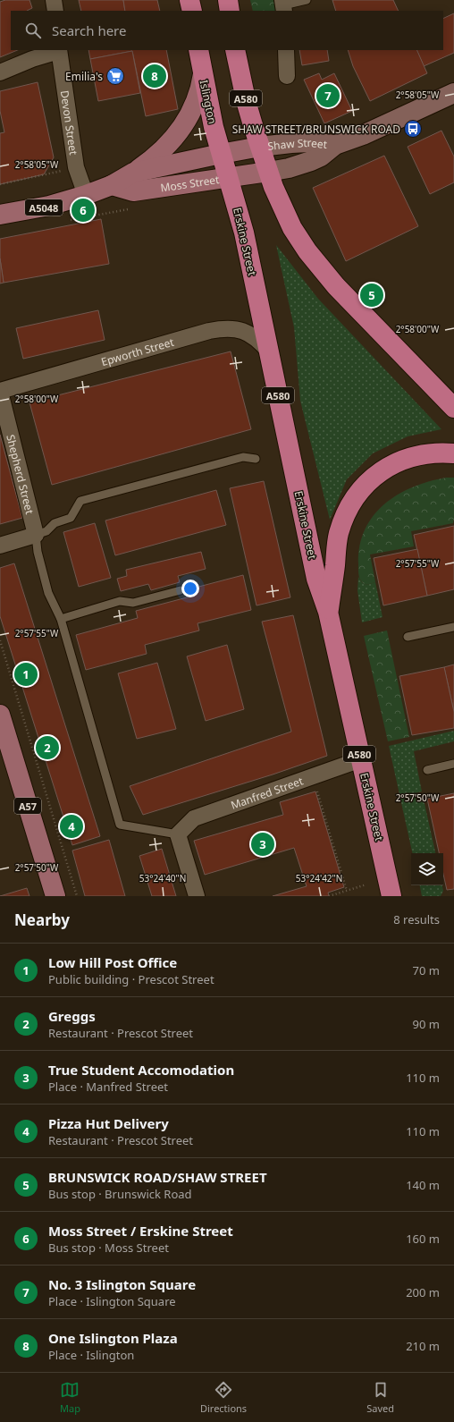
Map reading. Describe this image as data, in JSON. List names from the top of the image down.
{
  "streets": {
    "highway": ["A580", "Islington", "Erskine Street"],
    "main road": ["Moss Street", "A5048", "A57"],
    "street": [
      "Devon Street",
      "Shaw Street",
      "Epworth Street",
      "Shepherd Street",
      "Manfred Street"
    ]
  },
  "crossings": [
    ["A580", "Shaw Street"],
    ["A580", "Moss Street"],
    ["A580", "Erskine Street"],
    ["Islington", "Moss Street"],
    ["Islington", "Erskine Street"],
    ["Devon Street", "Moss Street"],
    ["Shaw Street", "Moss Street"],
    ["Moss Street", "Erskine Street"],
    ["Erskine Street", "Epworth Street"],
    ["Erskine Street", "Manfred Street"],
    ["Epworth Street", "Shepherd Street"]
  ],
  "places": {
    "supermarket": ["Emilia's"],
    "bus stop": ["SHAW STREET/BRUNSWICK ROAD"]
  },
  "page": {
    "search": "Search here",
    "pins": [
      "8",
      "7",
      "6",
      "5",
      "1",
      "2",
      "4",
      "3"
    ],
    "heading": ["Nearby", "8 results"],
    "list": [
      {
        "mark": "1",
        "name": "Low Hill Post Office",
        "note": "Public building · Prescot Street",
        "value": "70 m"
      },
      {
        "mark": "2",
        "name": "Greggs",
        "note": "Restaurant · Prescot Street",
        "value": "90 m"
      },
      {
        "mark": "3",
        "name": "True Student Accomodation",
        "note": "Place · Manfred Street",
        "value": "110 m"
      },
      {
        "mark": "4",
        "name": "Pizza Hut Delivery",
        "note": "Restaurant · Prescot Street",
        "value": "110 m"
      },
      {
        "mark": "5",
        "name": "BRUNSWICK ROAD/SHAW STREET",
        "note": "Bus stop · Brunswick Road",
        "value": "140 m"
      },
      {
        "mark": "6",
        "name": "Moss Street / Erskine Street",
        "note": "Bus stop · Moss Street",
        "value": "160 m"
      },
      {
        "mark": "7",
        "name": "No. 3 Islington Square",
        "note": "Place · Islington Square",
        "value": "200 m"
      },
      {
        "mark": "8",
        "name": "One Islington Plaza",
        "note": "Place · Islington",
        "value": "210 m"
      }
    ],
    "nav": ["Map", "Directions", "Saved"]
  },
  "coordinates": [
    "2°58'05\"W",
    "2°58'00\"W",
    "2°57'55\"W",
    "2°57'50\"W",
    "53°24'40\"N",
    "53°24'42\"N"
  ]
}
